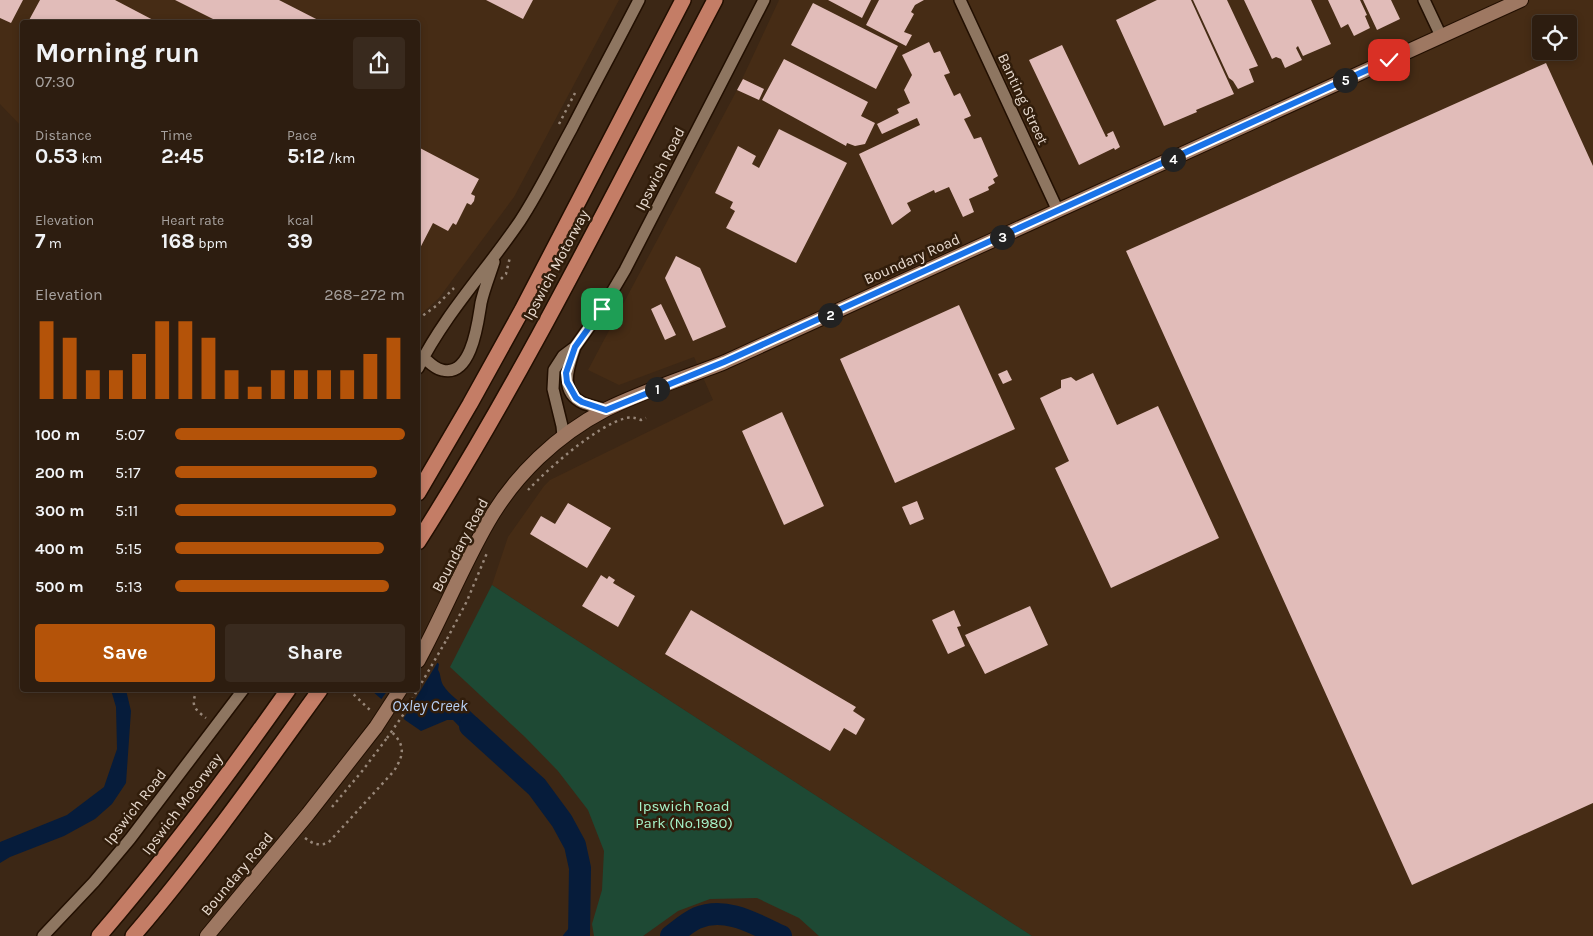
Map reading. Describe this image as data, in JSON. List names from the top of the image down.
{
  "streets": {
    "highway": ["Ipswich Motorway"],
    "main road": ["Boundary Road"],
    "street": ["Banting Street", "Ipswich Road"]
  },
  "crossings": [
    ["Banting Street", "Boundary Road"],
    ["Ipswich Road", "Boundary Road"]
  ],
  "water": ["Oxley Creek"],
  "parks": ["Ipswich Road Park (No.1980)"],
  "page": {
    "heading": ["Morning run", "07:30"],
    "pins": [
      "5",
      "4",
      "3",
      "2",
      "1"
    ],
    "stats": [
      ["Distance", "0.53 km"],
      ["Time", "2:45"],
      ["Pace", "5:12 /km"],
      ["Elevation", "7 m"],
      ["Heart rate", "168 bpm"],
      ["kcal", "39"]
    ],
    "chart": ["Elevation", "268–272 m"],
    "list": [
      {
        "name": "100 m",
        "note": "5:07"
      },
      {
        "name": "200 m",
        "note": "5:17"
      },
      {
        "name": "300 m",
        "note": "5:11"
      },
      {
        "name": "400 m",
        "note": "5:15"
      },
      {
        "name": "500 m",
        "note": "5:13"
      }
    ],
    "buttons": ["Save", "Share"]
  }
}
